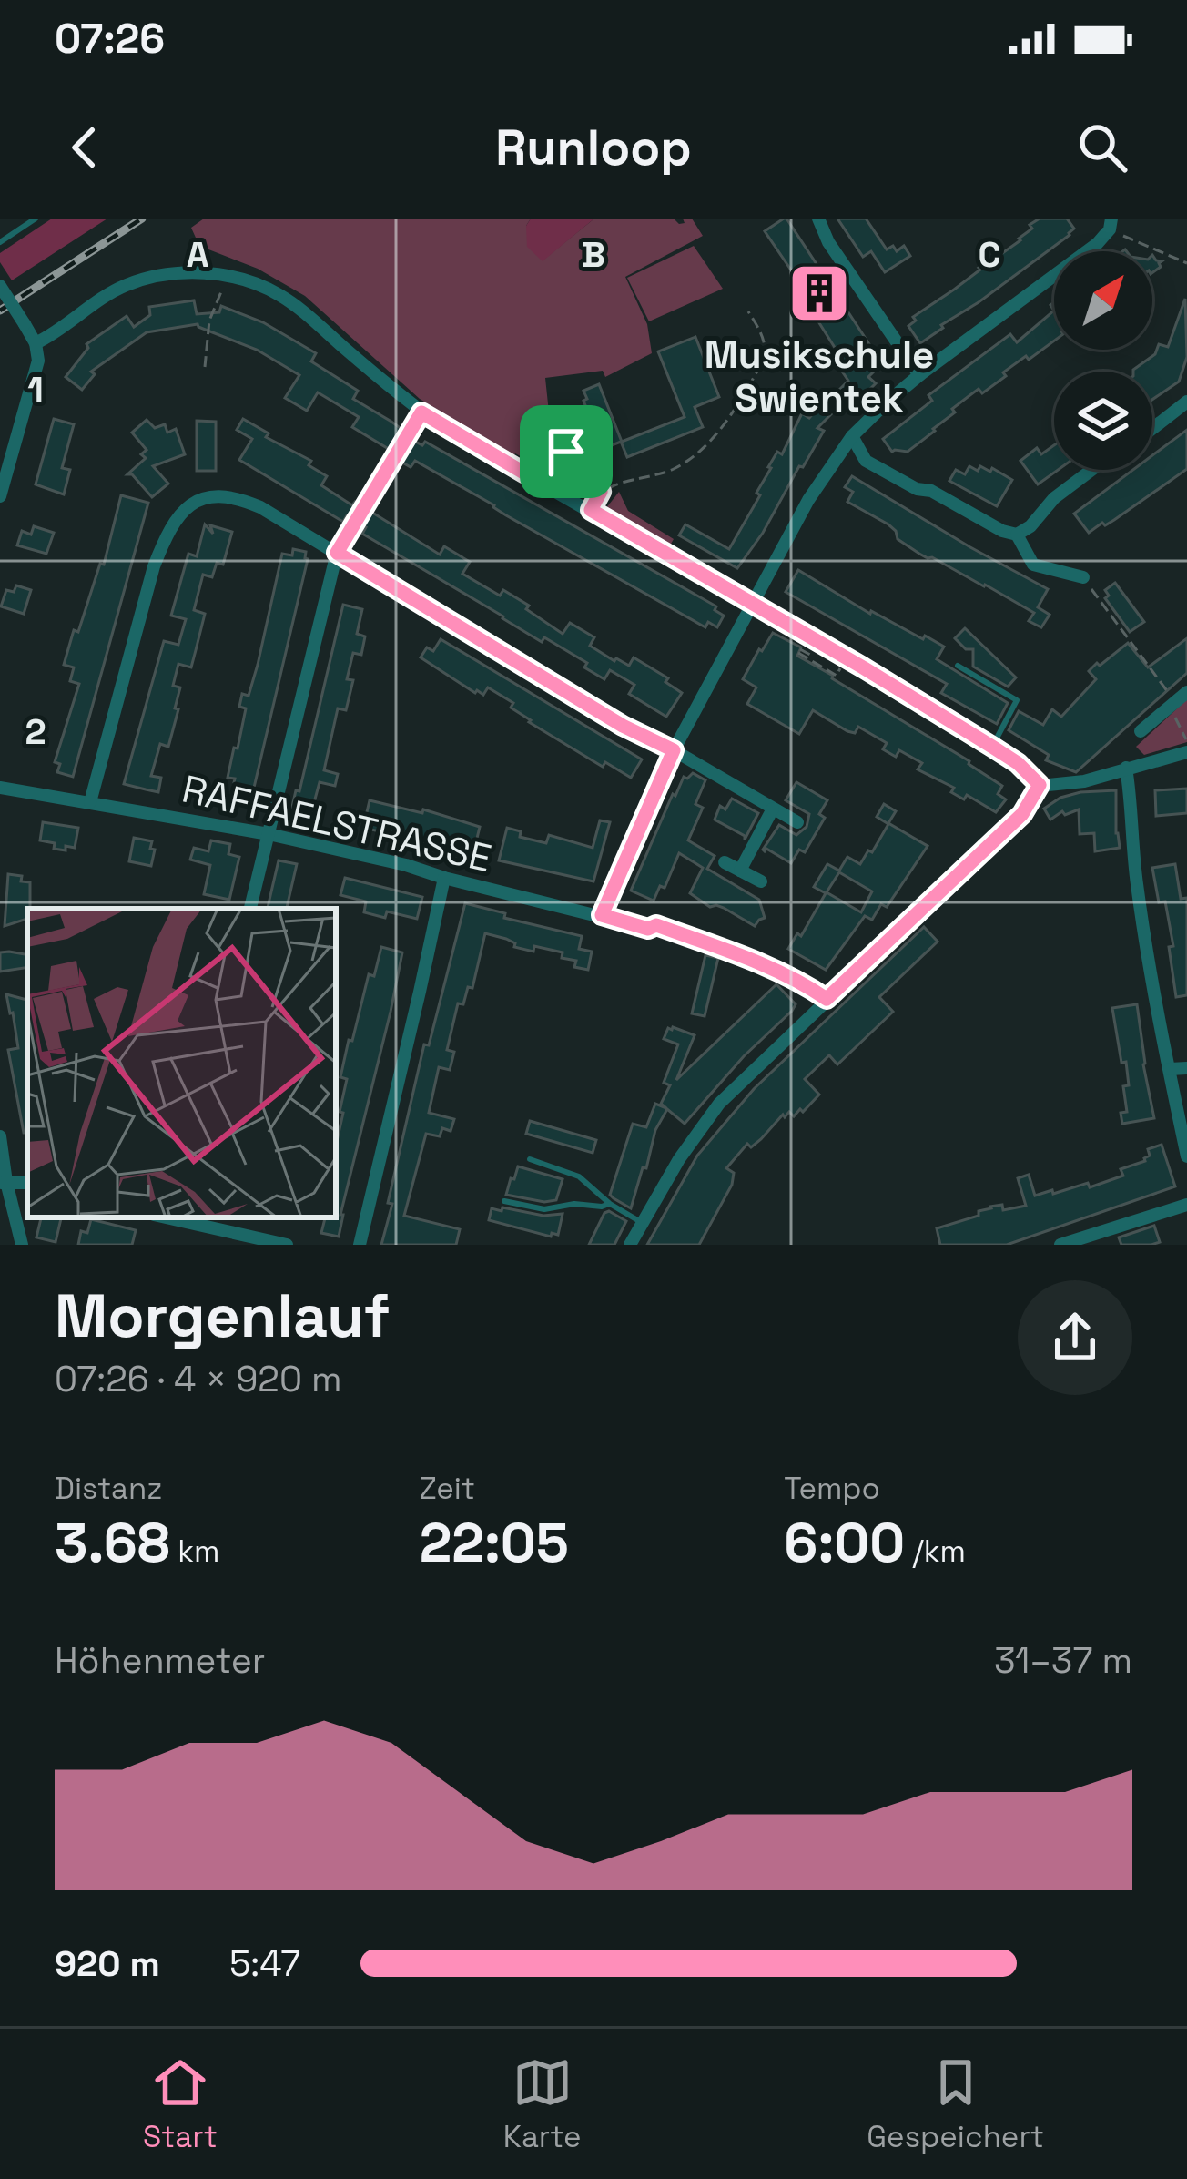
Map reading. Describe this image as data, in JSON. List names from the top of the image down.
{
  "streets": {
    "street": ["RAFFAELSTRASSE"]
  },
  "places": {
    "building": ["Musikschule Swientek"]
  },
  "north": "top right",
  "page": {
    "status": "07:26",
    "header": "Runloop",
    "heading": ["Morgenlauf", "07:26 · 4 × 920 m"],
    "stats": [
      ["Distanz", "3.68 km"],
      ["Zeit", "22:05"],
      ["Tempo", "6:00 /km"]
    ],
    "chart": ["Höhenmeter", "31–37 m"],
    "list": [
      {
        "name": "920 m",
        "note": "5:47"
      }
    ],
    "tabs": ["Start", "Karte", "Gespeichert"]
  },
  "grid": {
    "columns": ["A", "B", "C"],
    "rows": ["1", "2"]
  }
}
